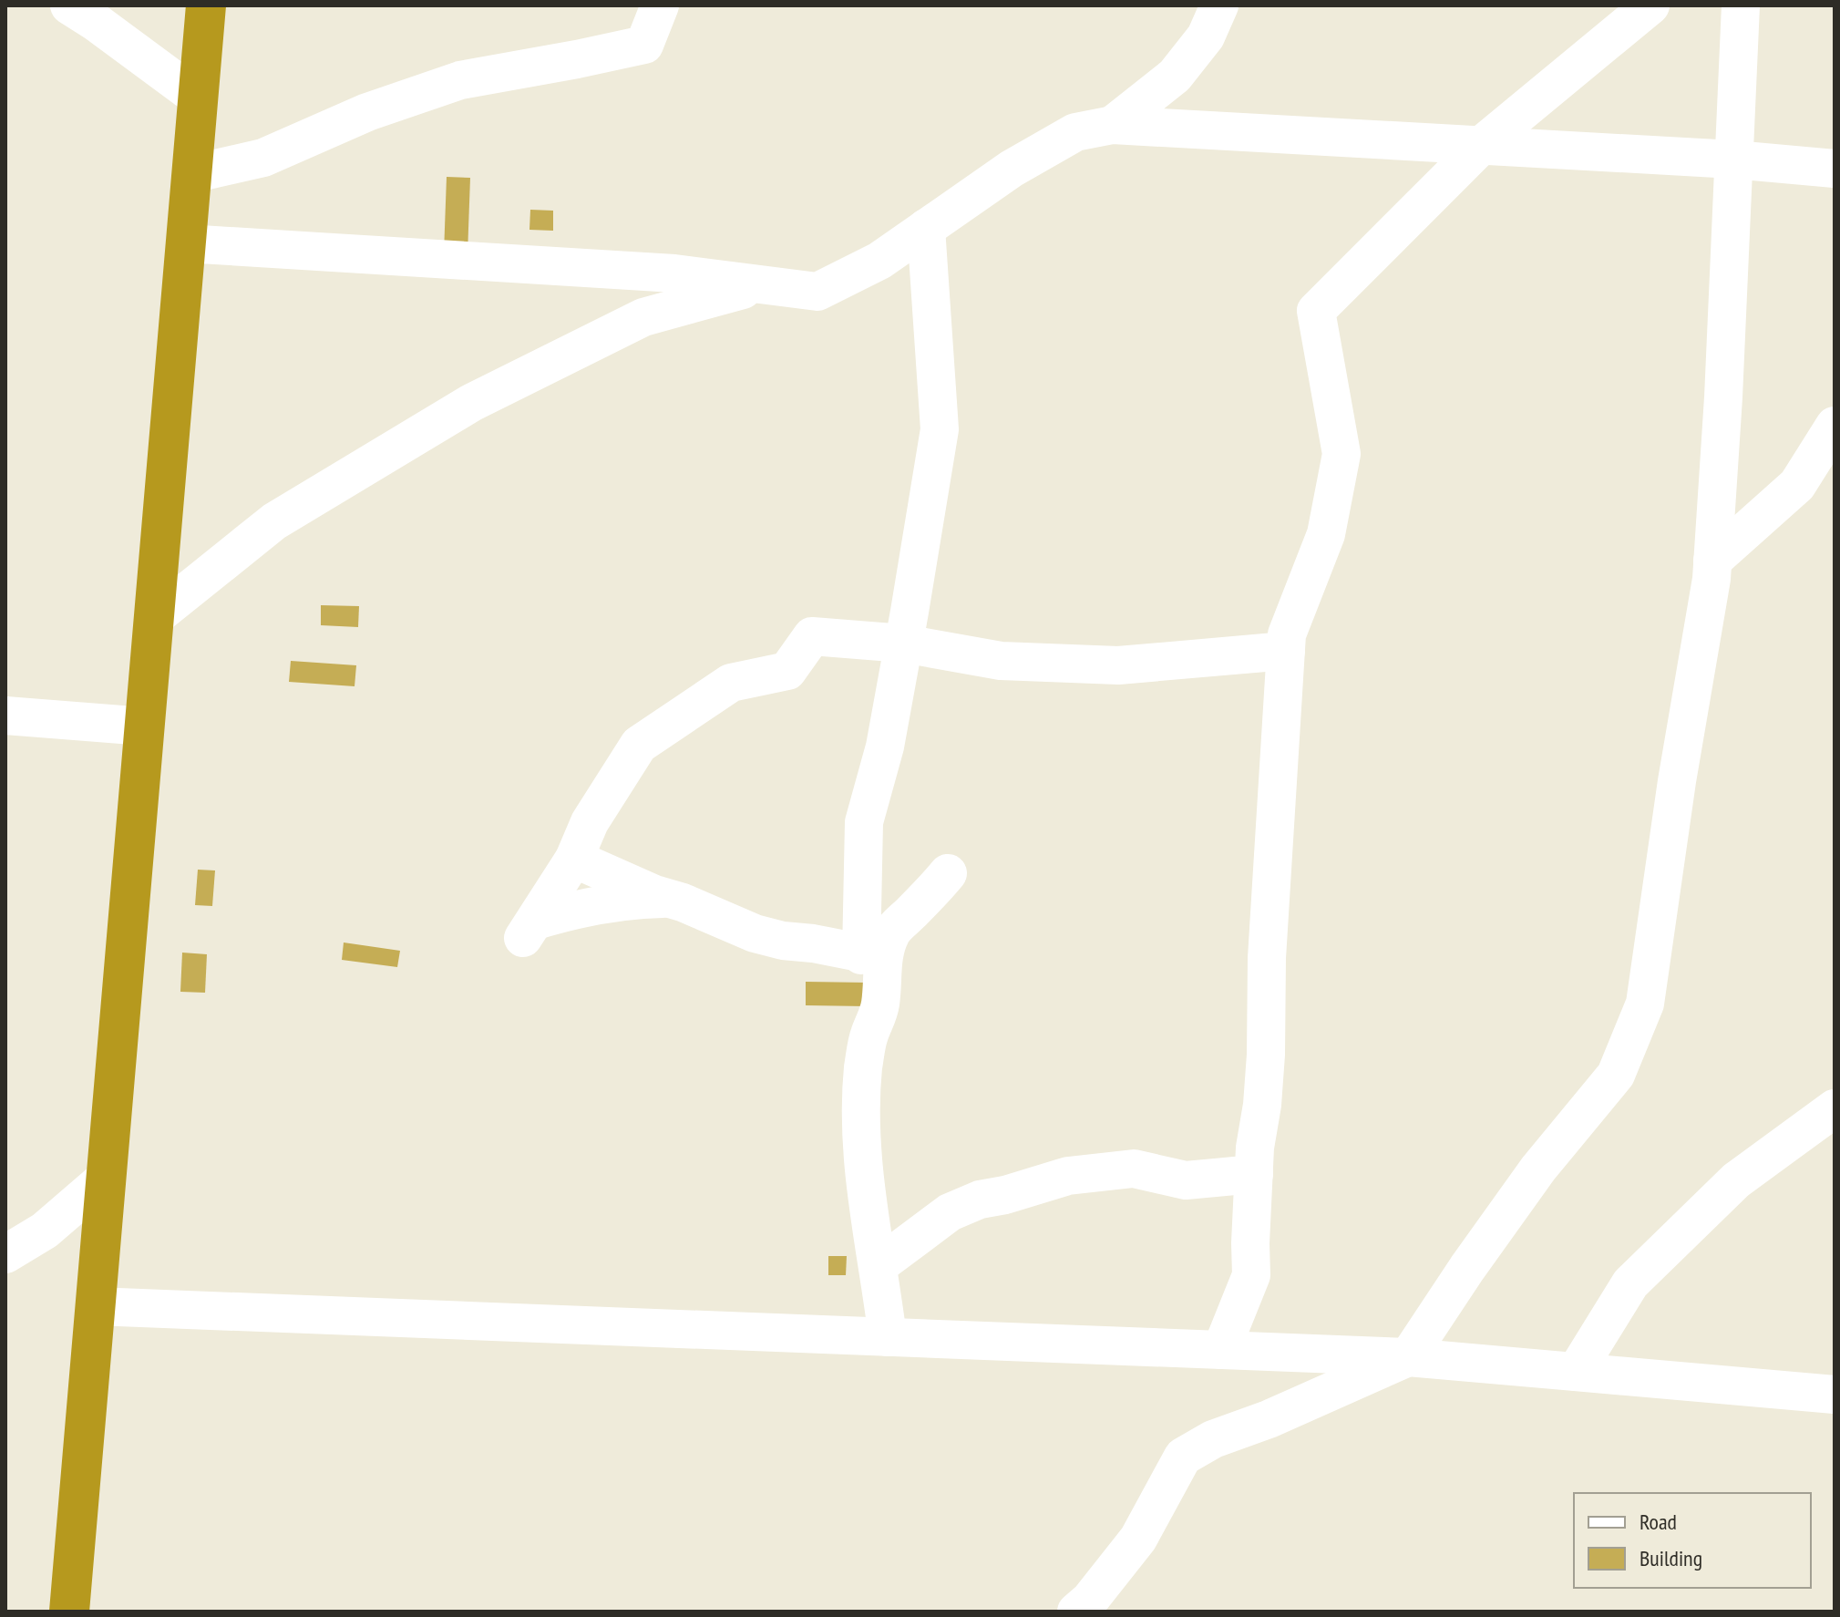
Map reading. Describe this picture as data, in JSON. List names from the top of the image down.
{
  "legend": ["Road", "Building"]
}
